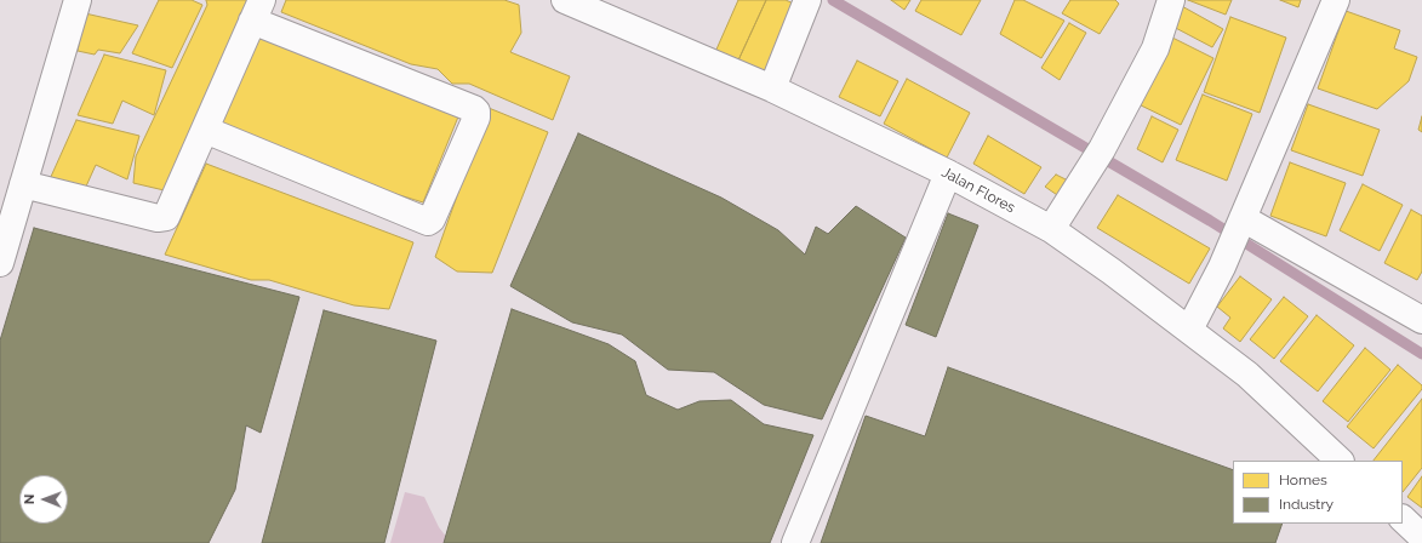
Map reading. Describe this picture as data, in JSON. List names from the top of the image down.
{
  "streets": {
    "street": ["Jalan Flores"]
  },
  "legend": ["Homes", "Industry"],
  "north": "left"
}
